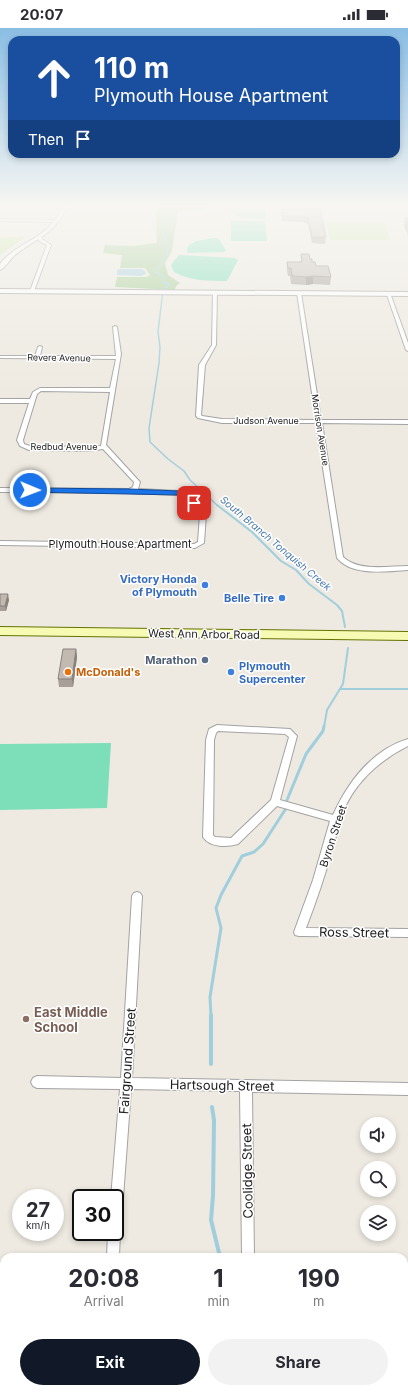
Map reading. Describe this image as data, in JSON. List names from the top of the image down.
{
  "streets": {
    "main road": ["West Ann Arbor Road"],
    "street": [
      "Revere Avenue",
      "Judson Avenue",
      "Morrison Avenue",
      "Redbud Avenue",
      "Plymouth House Apartment",
      "Byron Street",
      "Ross Street",
      "Fairground Street",
      "Hartsough Street",
      "Coolidge Street"
    ]
  },
  "crossings": [
    ["Judson Avenue", "Morrison Avenue"],
    ["Byron Street", "Ross Street"],
    ["Fairground Street", "Hartsough Street"],
    ["Hartsough Street", "Coolidge Street"]
  ],
  "water": ["South Branch Tonquish Creek"],
  "places": [
    "Victory Honda of Plymouth",
    "Belle Tire",
    "Marathon",
    "McDonald's",
    "Plymouth Supercenter",
    "East Middle School"
  ],
  "page": {
    "status": "20:07",
    "turn": ["110 m", "Plymouth House Apartment"],
    "then": "Then",
    "speed": "27 km/h",
    "limit": "30",
    "eta": [
      "20:08",
      "Arrival",
      "1",
      "min",
      "190",
      "m"
    ],
    "buttons": ["Exit", "Share"]
  }
}
